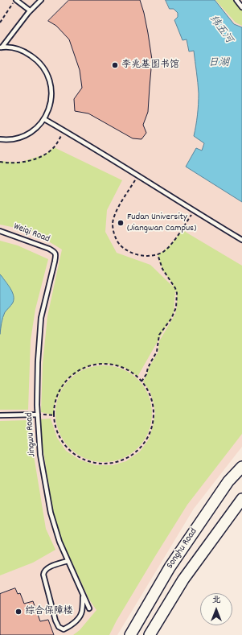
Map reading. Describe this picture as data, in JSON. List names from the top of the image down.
{
  "streets": {
    "main road": ["Songhu Road"],
    "lane": ["Weiqi Road", "Jingwu Road"]
  },
  "crossings": [
    ["Weiqi Road", "Jingwu Road"]
  ],
  "water": ["纬五河", "日湖"],
  "places": ["李兆基图书馆", "Fudan University (Jiangwan Campus)", "综合保障楼"],
  "north": "top"
}
